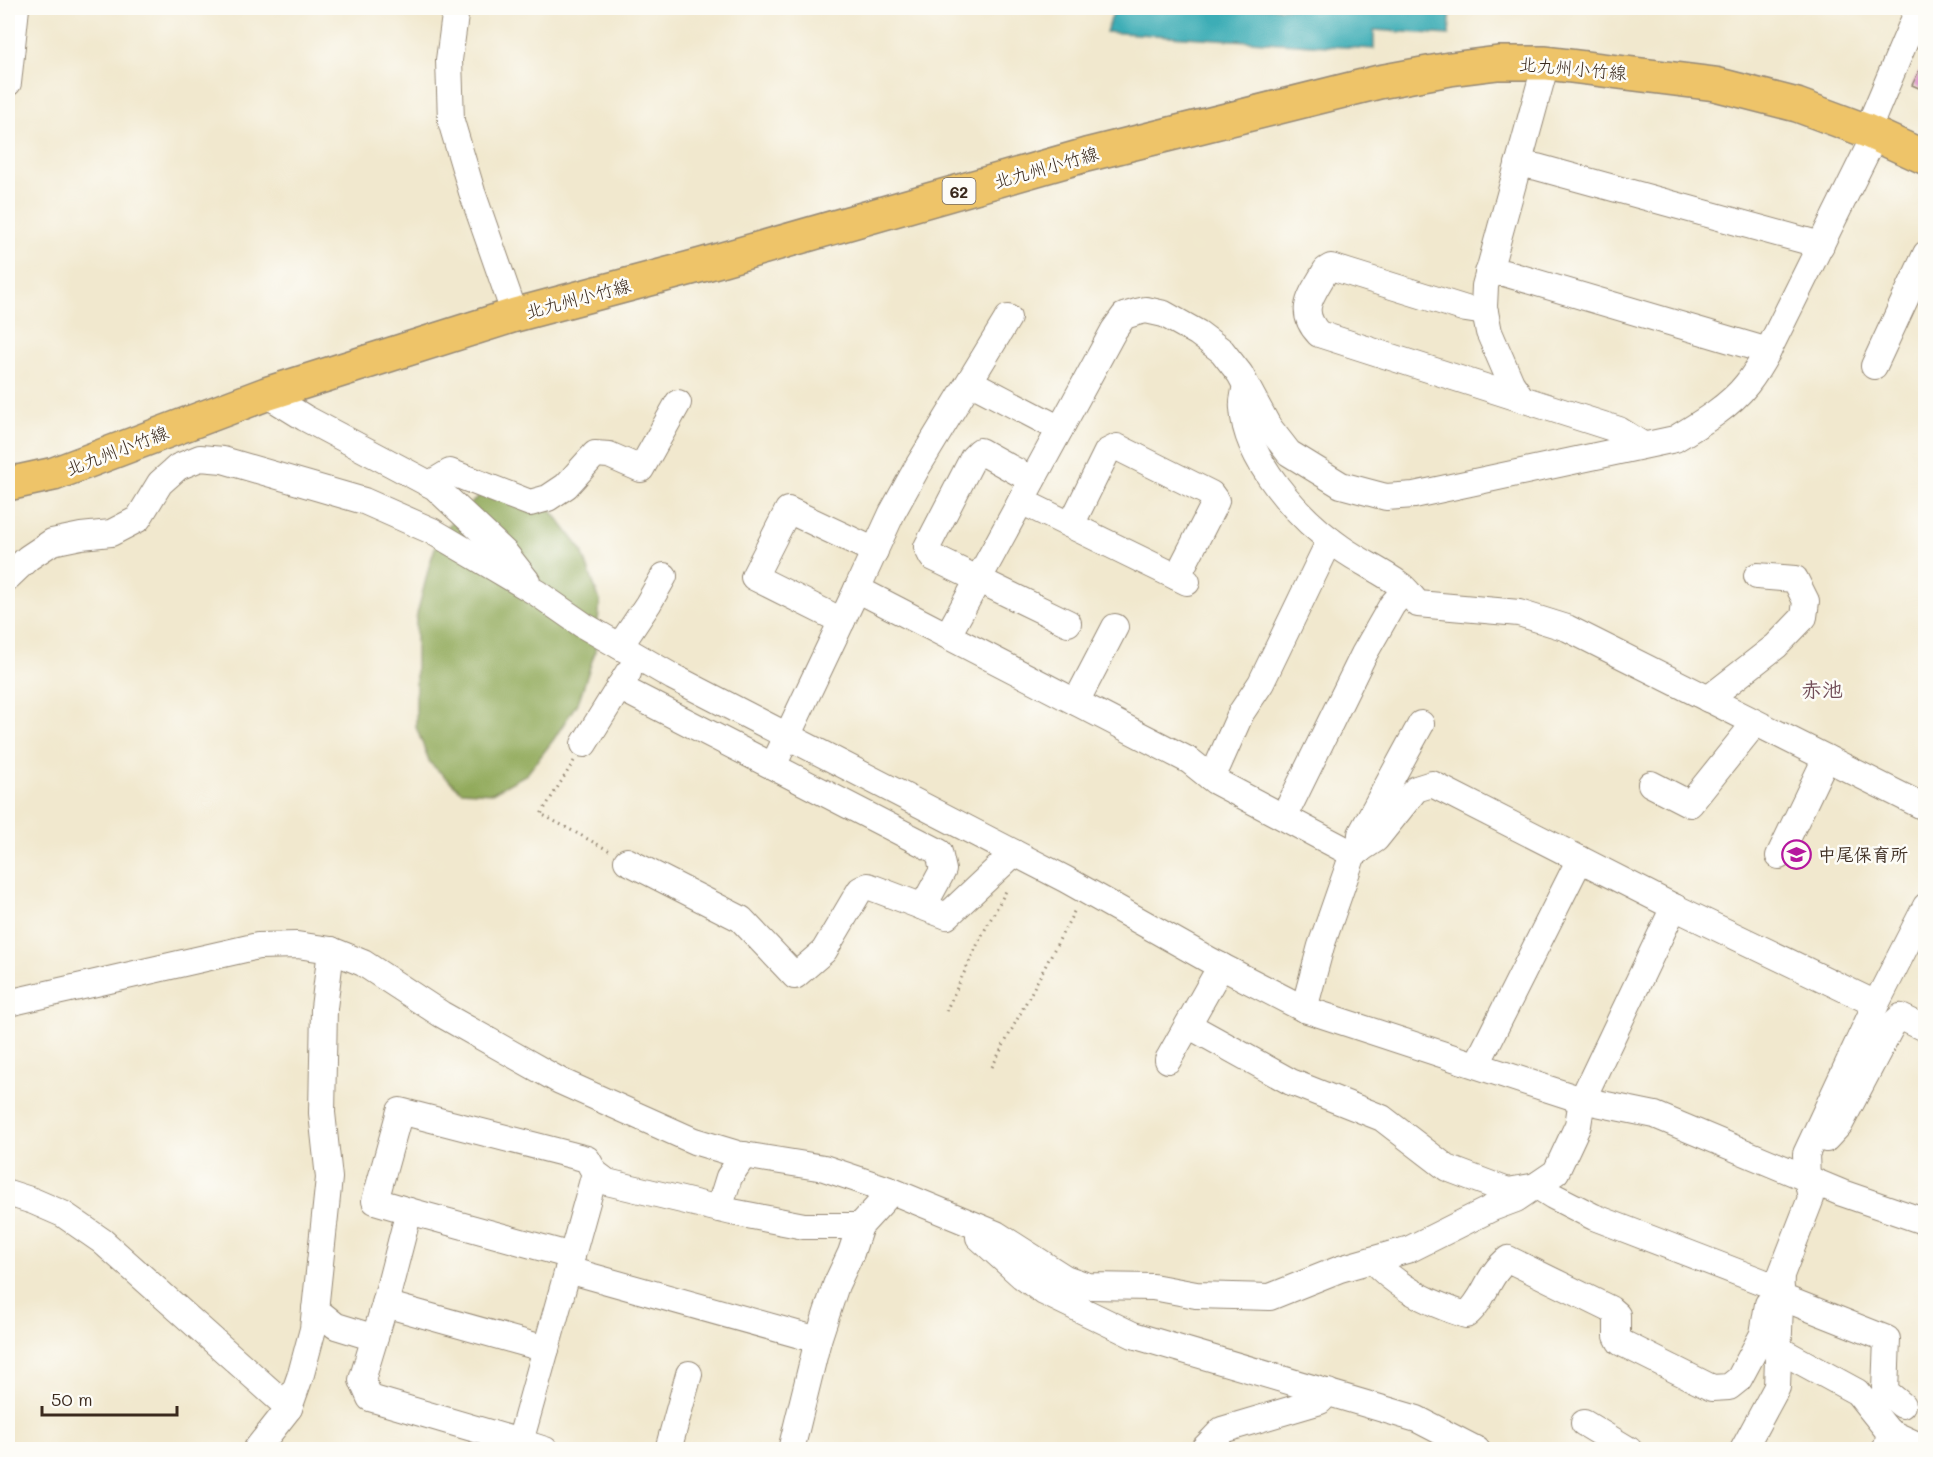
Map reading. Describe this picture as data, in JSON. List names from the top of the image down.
{
  "streets": {
    "main road": ["北九州小竹線", "62"]
  },
  "districts": ["赤池"],
  "places": {
    "school or university": ["中尾保育所"]
  },
  "scale_bar": "50 m"
}
